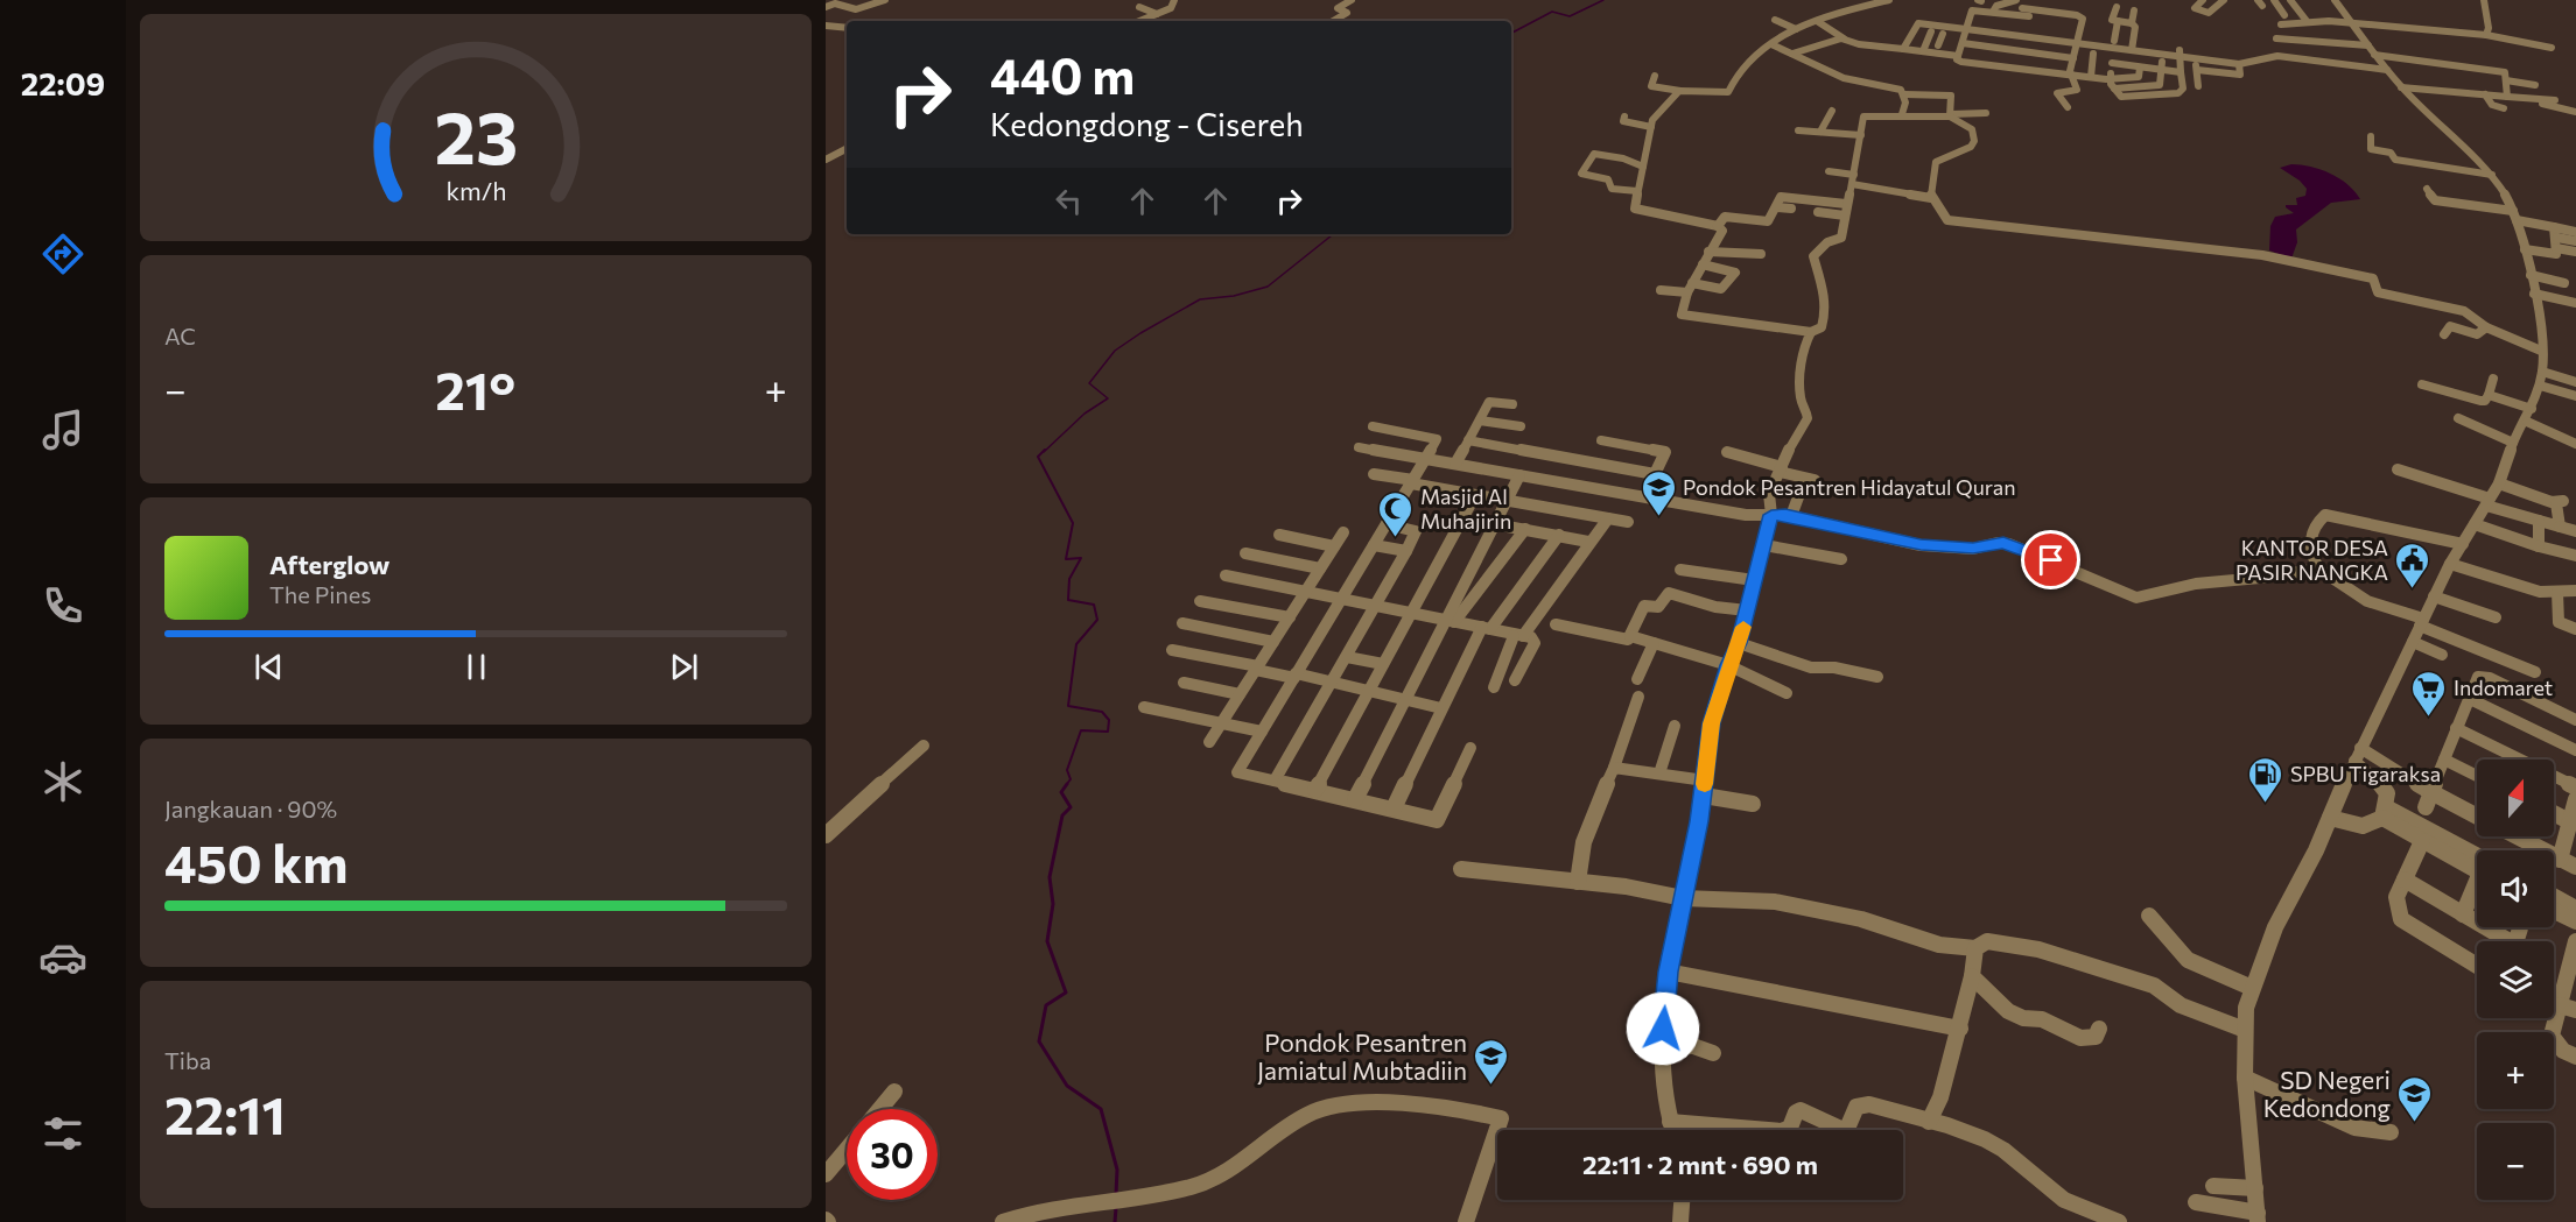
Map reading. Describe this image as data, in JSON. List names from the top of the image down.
{
  "places": {
    "school or university": ["Pondok Pesantren Hidayatul Quran", "Pondok Pesantren Jamiatul Mubtadiin", "SD Negeri Kedondong"],
    "mosque": ["Masjid Al Muhajirin"],
    "public building": ["KANTOR DESA PASIR NANGKA"],
    "supermarket": ["Indomaret"],
    "fuel station": ["SPBU Tigaraksa"]
  },
  "north": "top",
  "page": {
    "tabs": "22:09",
    "turn": ["440 m", "Kedongdong - Cisereh"],
    "tile": [
      "AC",
      ["Jangkauan · 90%", "450 km"],
      ["Tiba", "22:11"]
    ],
    "heat": ["−", "21°", "+"],
    "song": ["Afterglow", "The Pines"],
    "map_buttons": ["+", "−"],
    "limit": "30",
    "trip": "22:11 · 2 mnt · 690 m",
    "gauge": ["23", "km/h"]
  }
}
